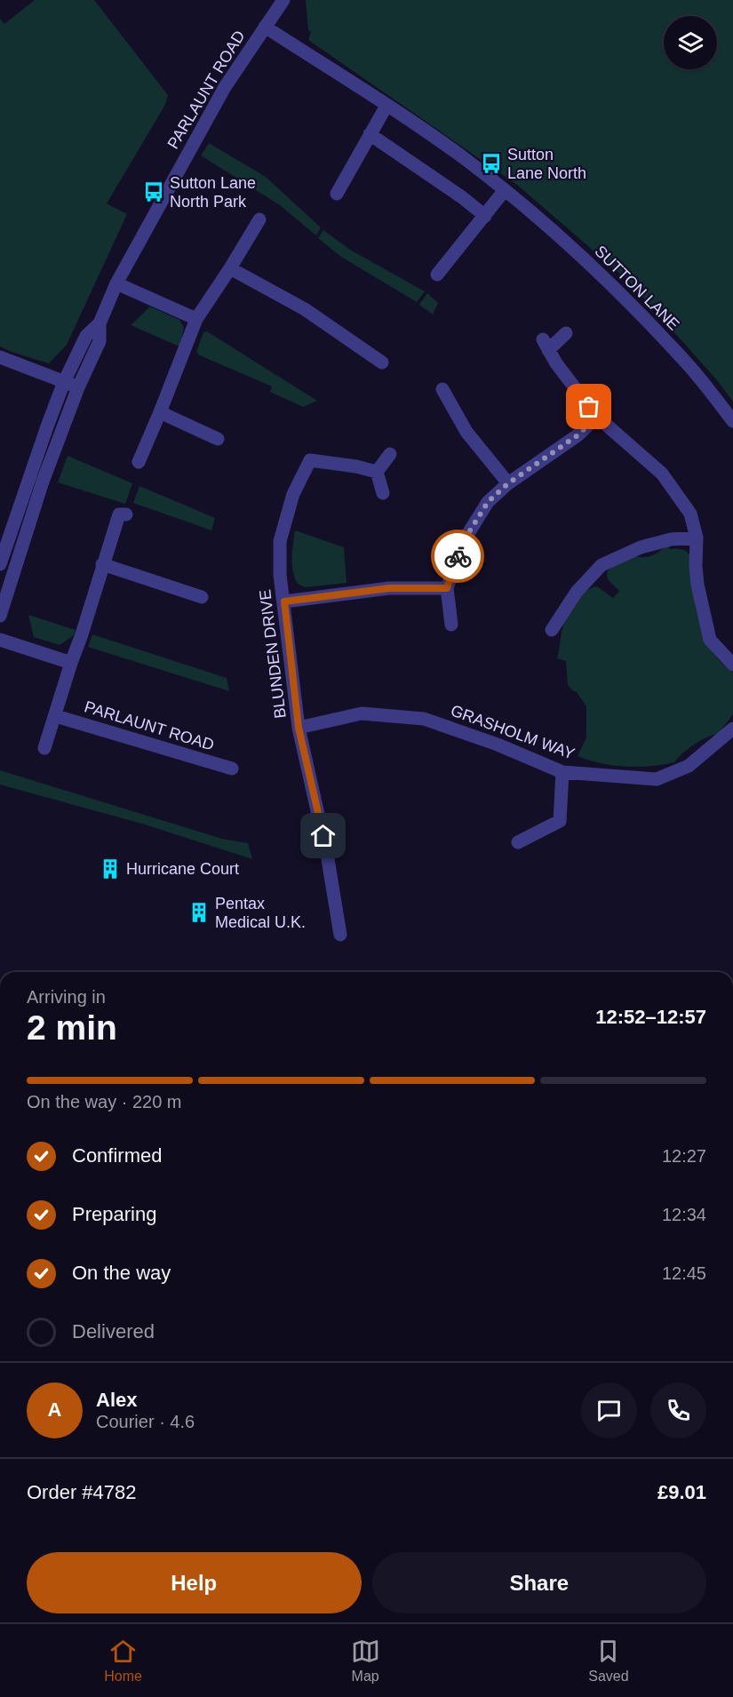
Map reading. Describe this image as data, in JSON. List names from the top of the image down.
{
  "streets": {
    "street": [
      "PARLAUNT ROAD",
      "SUTTON LANE",
      "BLUNDEN DRIVE",
      "GRASHOLM WAY"
    ]
  },
  "crossings": [
    ["PARLAUNT ROAD", "SUTTON LANE"],
    ["BLUNDEN DRIVE", "GRASHOLM WAY"]
  ],
  "places": {
    "bus stop": ["Sutton Lane North", "Sutton Lane North Park"],
    "building": ["Hurricane Court", "Pentax Medical U.K."]
  },
  "page": {
    "heading": ["2 min", "Arriving in", "12:52–12:57"],
    "panel": [
      "Alex",
      "Courier · 4.6",
      "Order #4782",
      "£9.01"
    ],
    "bar": "On the way · 220 m",
    "list": [
      ["Confirmed", "12:27"],
      ["Preparing", "12:34"],
      ["On the way", "12:45"],
      "Delivered"
    ],
    "round": "A",
    "buttons": ["Help", "Share"],
    "tabs": ["Home", "Map", "Saved"]
  }
}
